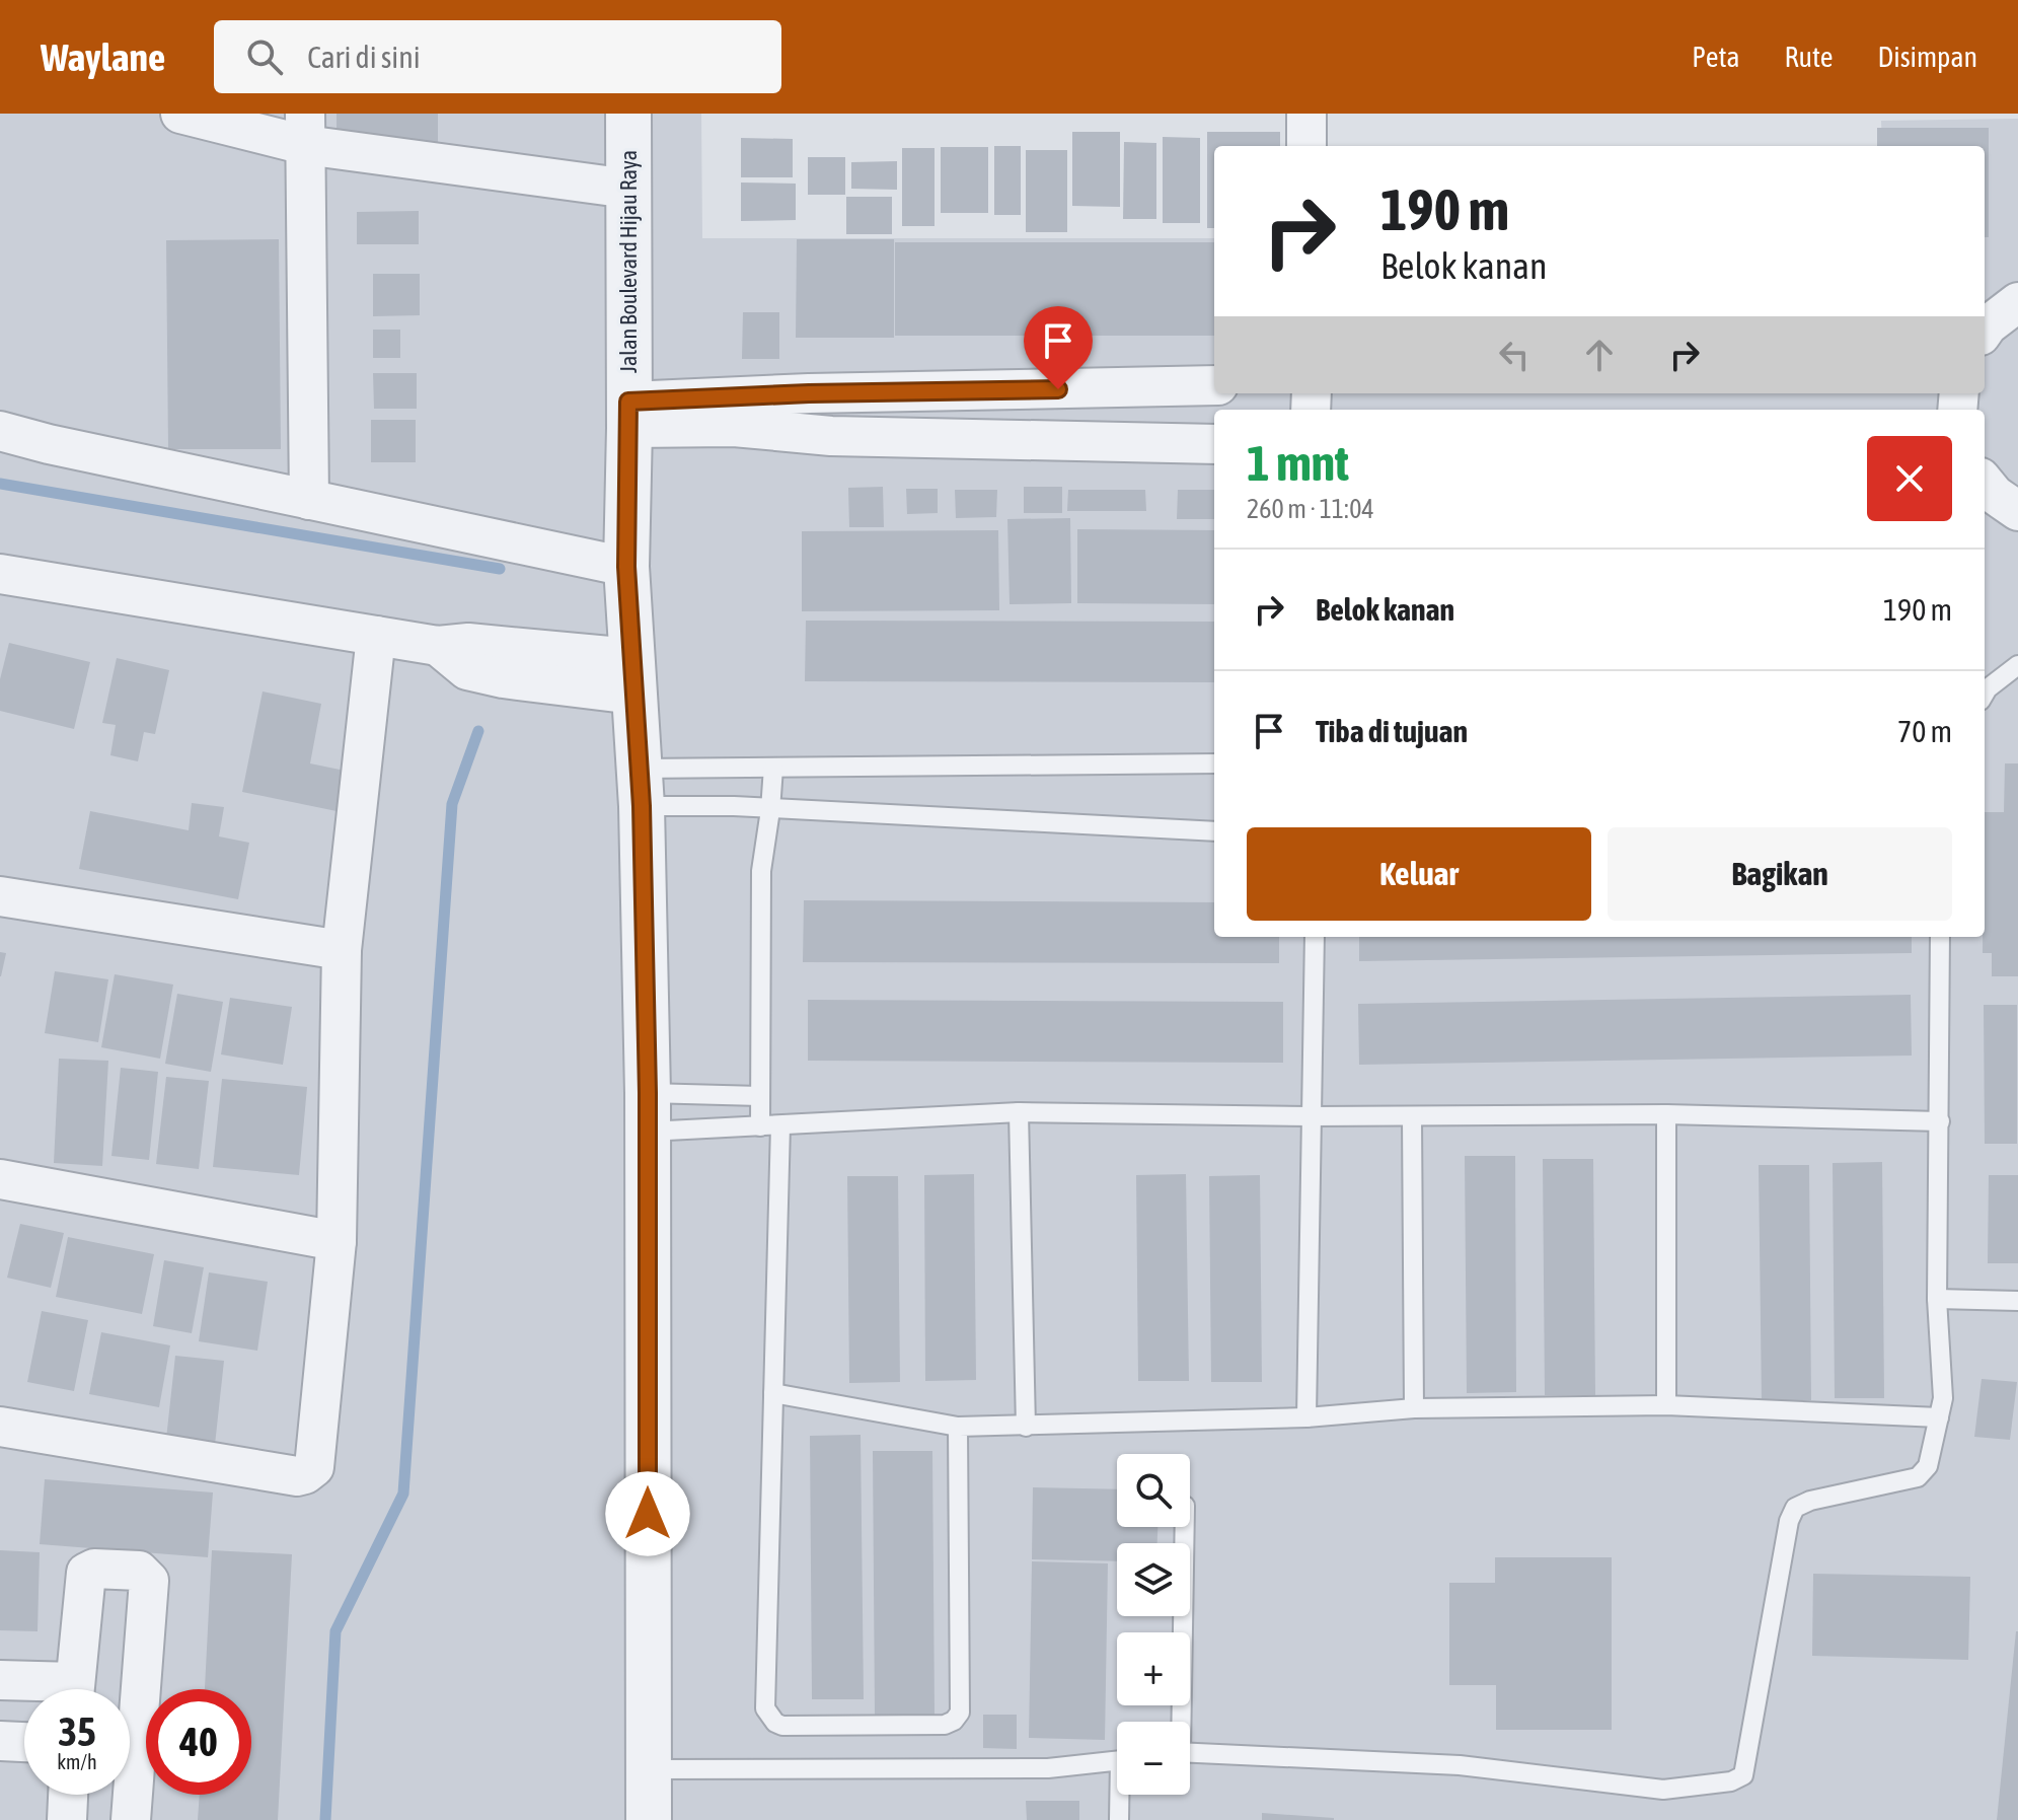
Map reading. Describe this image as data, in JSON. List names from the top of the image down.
{
  "streets": {
    "street": ["Jalan Boulevard Hijau Raya"]
  },
  "page": {
    "header": "Waylane",
    "search": "Cari di sini",
    "nav": ["Peta", "Rute", "Disimpan"],
    "turn": ["190 m", "Belok kanan"],
    "heading": ["1 mnt", "260 m · 11:04"],
    "list": [
      {
        "name": "Belok kanan",
        "value": "190 m"
      },
      {
        "name": "Tiba di tujuan",
        "value": "70 m"
      }
    ],
    "buttons": ["Keluar", "Bagikan"],
    "map_buttons": ["+", "−"],
    "speed": "35 km/h",
    "limit": "40"
  }
}
